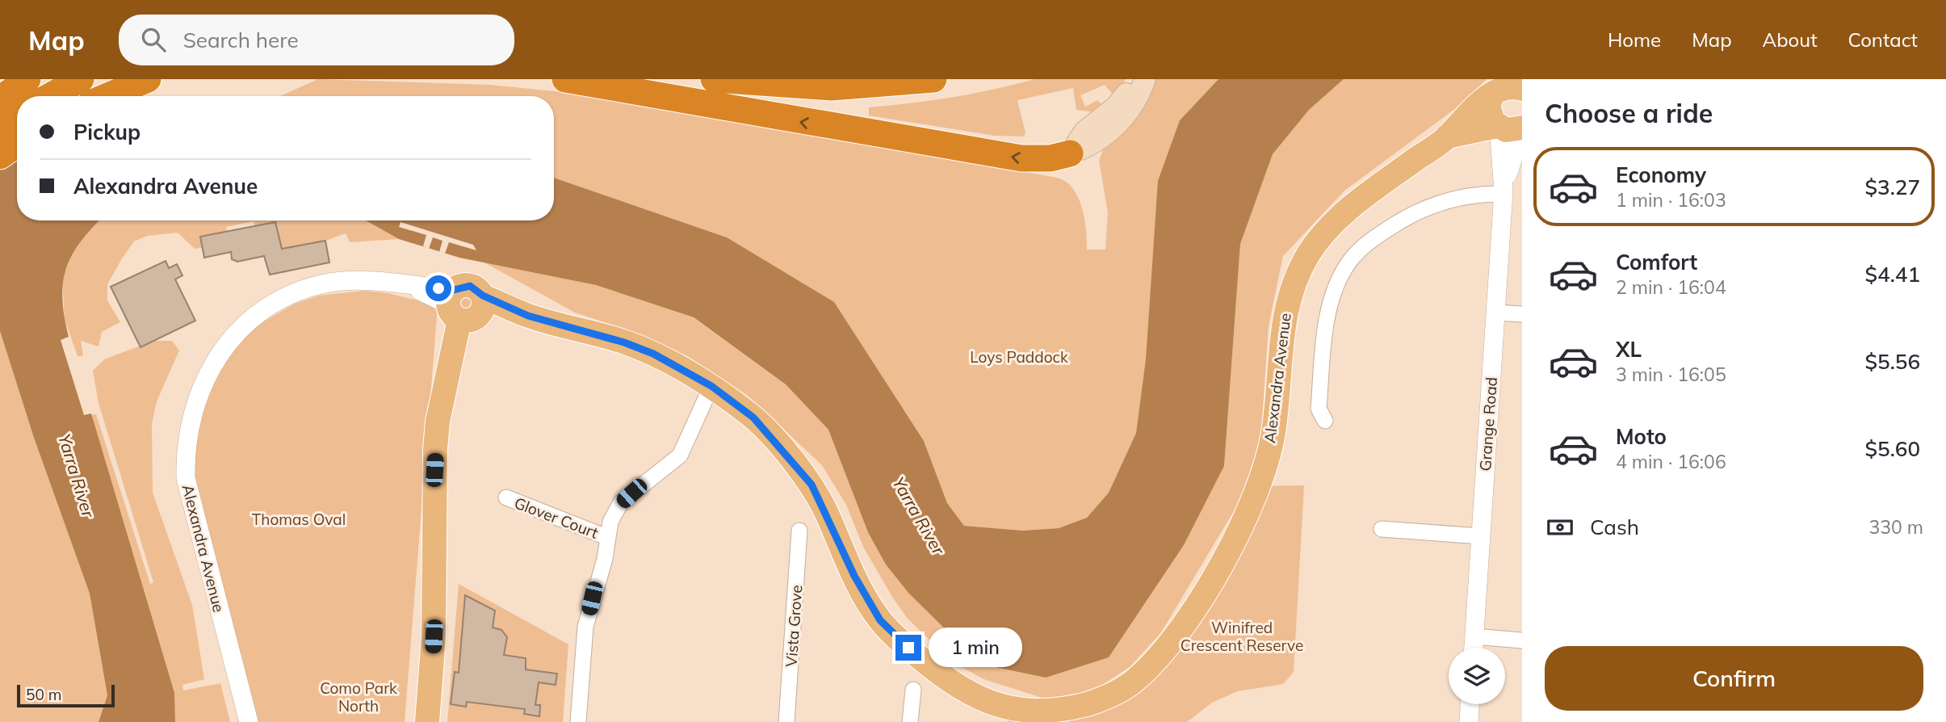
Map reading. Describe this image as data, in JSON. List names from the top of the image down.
{
  "streets": {
    "main road": ["Alexandra Avenue"],
    "street": ["Grange Road", "Glover Court", "Vista Grove"]
  },
  "crossings": [
    ["Alexandra Avenue", "Grange Road"]
  ],
  "water": ["Yarra River"],
  "parks": [
    "Loys Paddock",
    "Thomas Oval",
    "Winifred Crescent Reserve",
    "Como Park North"
  ],
  "scale_bar": "50 m",
  "page": {
    "header": "Map",
    "search": "Search here",
    "nav": [
      "Home",
      "Map",
      "About",
      "Contact"
    ],
    "heading": "Choose a ride",
    "banner": ["Pickup", "Alexandra Avenue"],
    "list": [
      {
        "name": "Economy",
        "note": "1 min · 16:03",
        "value": "$3.27"
      },
      {
        "name": "Comfort",
        "note": "2 min · 16:04",
        "value": "$4.41"
      },
      {
        "name": "XL",
        "note": "3 min · 16:05",
        "value": "$5.56"
      },
      {
        "name": "Moto",
        "note": "4 min · 16:06",
        "value": "$5.60"
      }
    ],
    "pay": ["Cash", "330 m"],
    "bubble": "1 min",
    "buttons": "Confirm",
    "scale": "50 m"
  }
}
